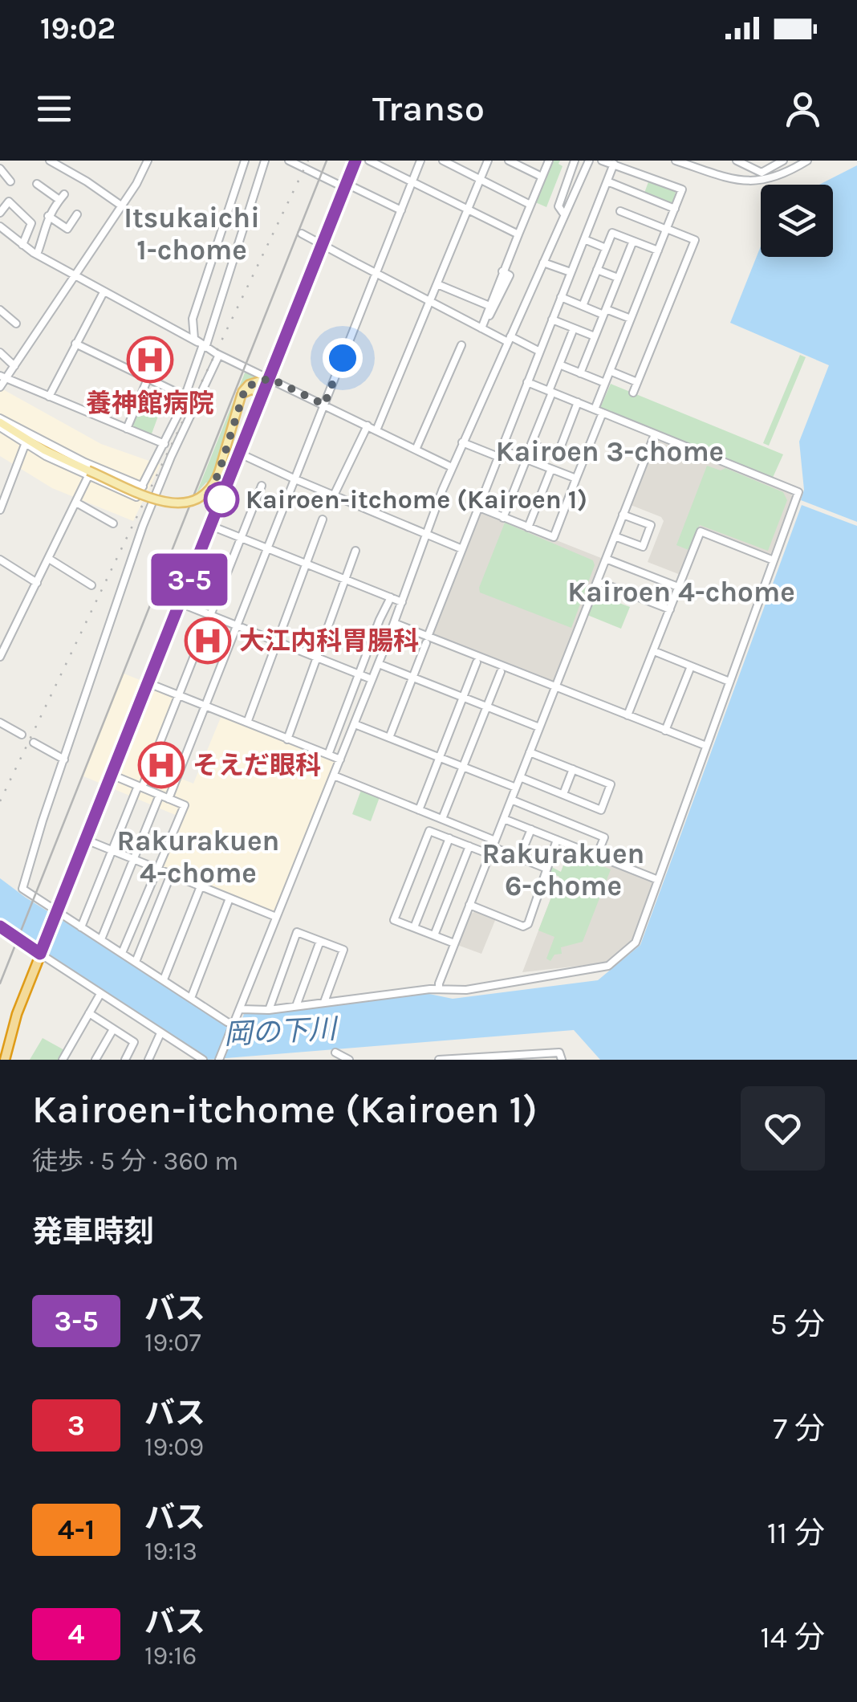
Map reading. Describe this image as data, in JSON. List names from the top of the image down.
{
  "districts": [
    "Itsukaichi 1-chome",
    "Kairoen 3-chome",
    "Kairoen 4-chome",
    "Rakurakuen 4-chome",
    "Rakurakuen 6-chome"
  ],
  "water": ["岡の下川"],
  "places": {
    "hospital": ["養神館病院", "大江内科胃腸科", "そえだ眼科"],
    "other": ["Kairoen-itchome (Kairoen 1)"]
  },
  "lines": ["bus line 3-5"],
  "page": {
    "status": "19:02",
    "header": "Transo",
    "on_map": "3-5",
    "heading": [
      ["Kairoen-itchome (Kairoen 1)", "徒歩 · 5 分 · 360 m"],
      "発車時刻"
    ],
    "list": [
      {
        "mark": "3-5",
        "name": "バス",
        "note": "19:07",
        "value": "5 分"
      },
      {
        "mark": "3",
        "name": "バス",
        "note": "19:09",
        "value": "7 分"
      },
      {
        "mark": "4-1",
        "name": "バス",
        "note": "19:13",
        "value": "11 分"
      },
      {
        "mark": "4",
        "name": "バス",
        "note": "19:16",
        "value": "14 分"
      }
    ]
  }
}
